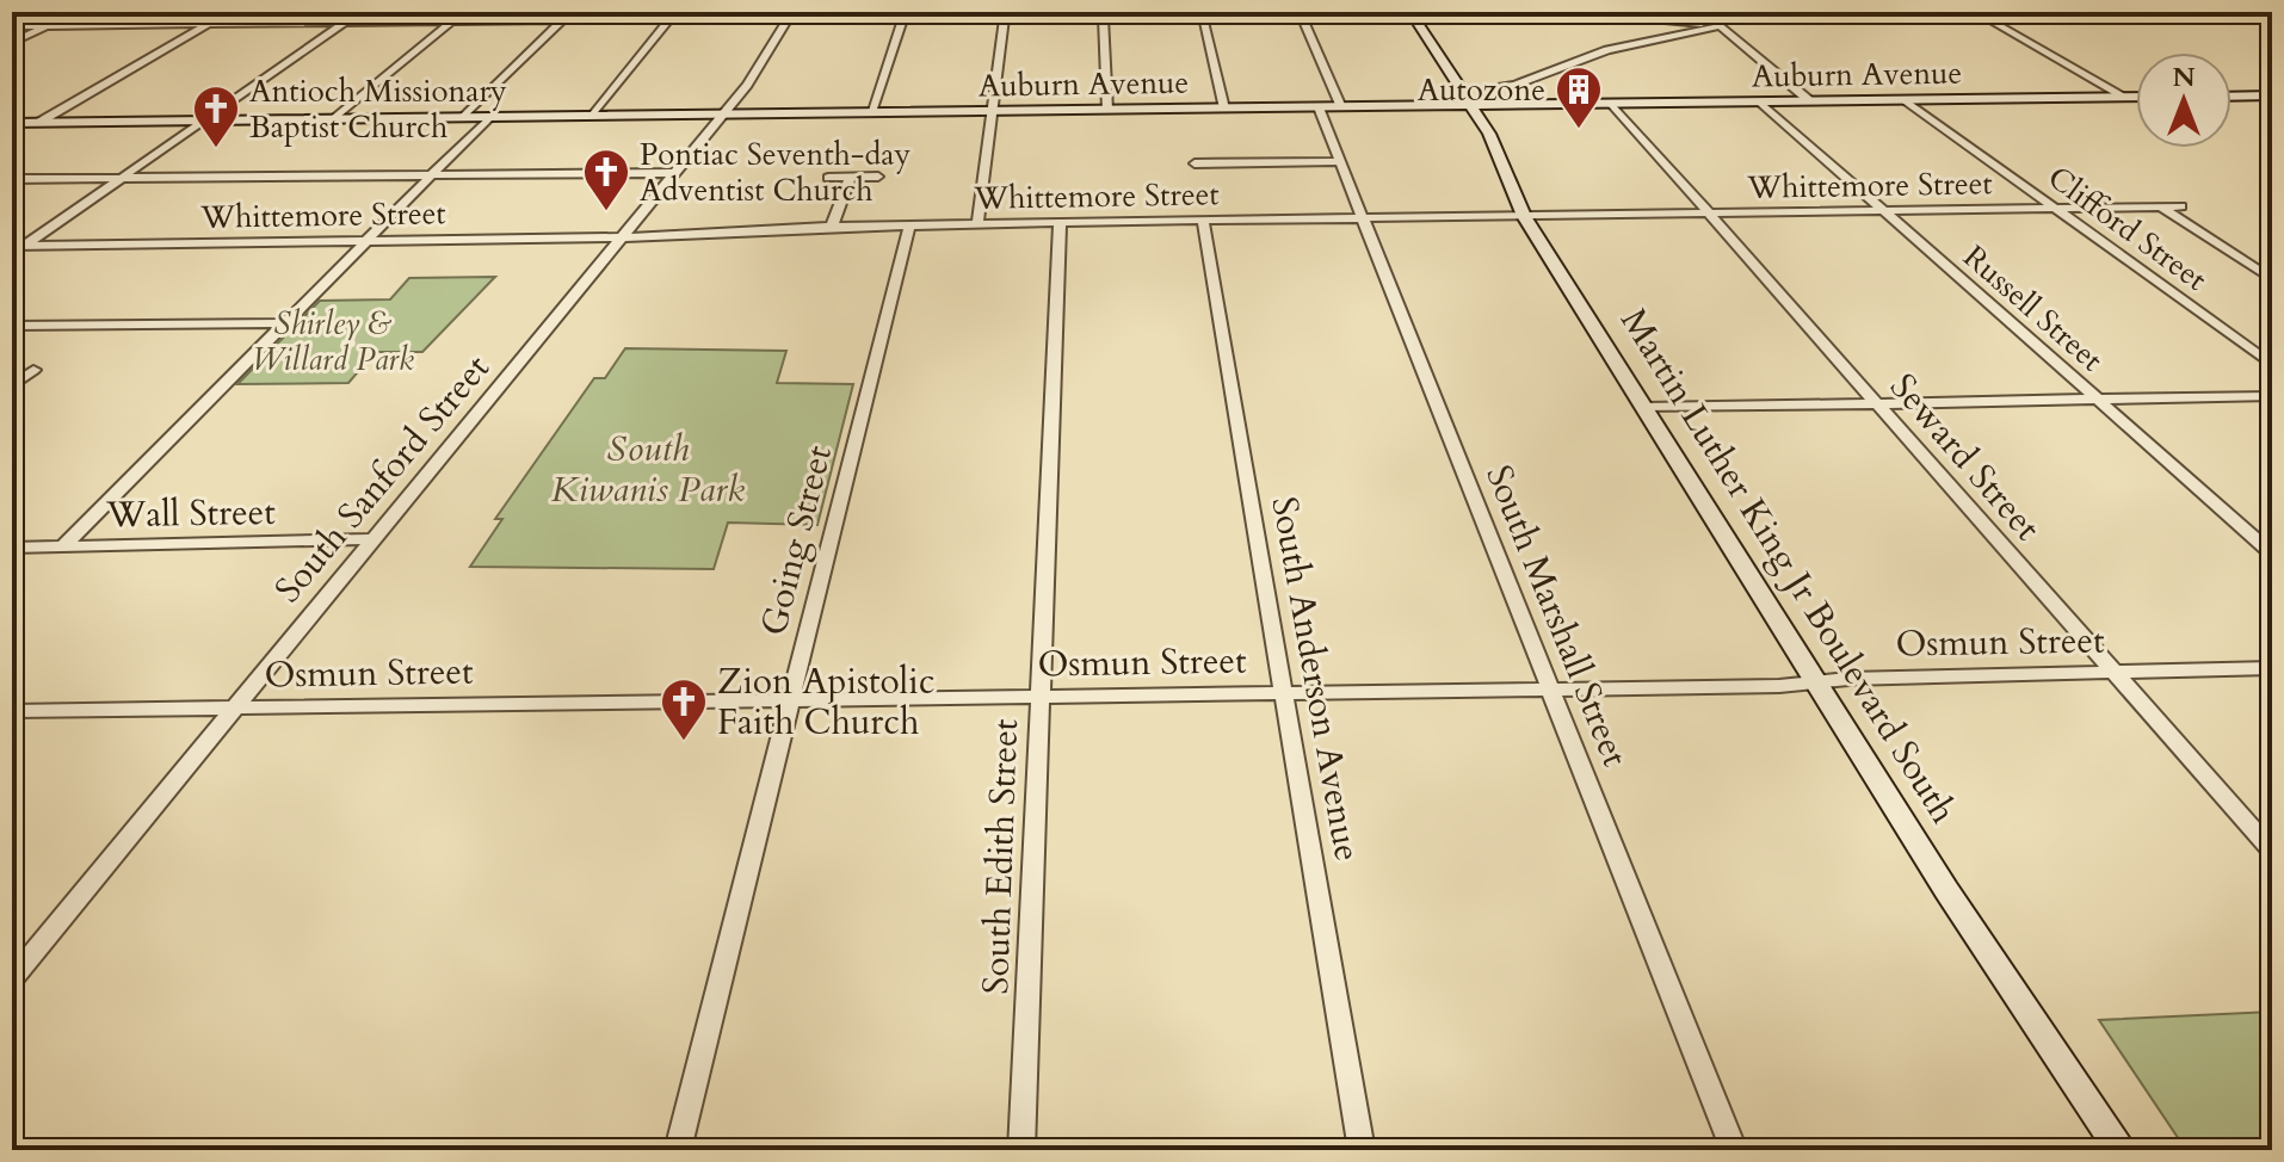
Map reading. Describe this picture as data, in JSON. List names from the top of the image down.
{
  "streets": {
    "main road": ["Auburn Avenue", "Martin Luther King Jr Boulevard South"],
    "street": [
      "Whittemore Street",
      "Clifford Street",
      "Russell Street",
      "Seward Street",
      "South Sanford Street",
      "Wall Street",
      "Going Street",
      "South Marshall Street",
      "Osmun Street",
      "South Anderson Avenue",
      "South Edith Street"
    ]
  },
  "crossings": [
    ["Auburn Avenue", "Clifford Street"],
    ["Auburn Avenue", "Russell Street"],
    ["Auburn Avenue", "Seward Street"],
    ["Auburn Avenue", "South Sanford Street"],
    ["Auburn Avenue", "Martin Luther King Jr Boulevard South"],
    ["Auburn Avenue", "South Marshall Street"],
    ["Whittemore Street", "Clifford Street"],
    ["Whittemore Street", "Russell Street"],
    ["Whittemore Street", "Seward Street"],
    ["Whittemore Street", "South Sanford Street"],
    ["Whittemore Street", "Going Street"],
    ["Whittemore Street", "Martin Luther King Jr Boulevard South"],
    ["Whittemore Street", "South Marshall Street"],
    ["Whittemore Street", "South Anderson Avenue"],
    ["Whittemore Street", "South Edith Street"],
    ["Seward Street", "Osmun Street"],
    ["South Sanford Street", "Wall Street"],
    ["South Sanford Street", "Osmun Street"],
    ["Going Street", "Osmun Street"],
    ["Martin Luther King Jr Boulevard South", "Osmun Street"],
    ["South Marshall Street", "Osmun Street"],
    ["Osmun Street", "South Anderson Avenue"],
    ["Osmun Street", "South Edith Street"]
  ],
  "parks": ["Shirley & Willard Park", "South Kiwanis Park"],
  "places": {
    "building": ["Autozone"],
    "church": ["Antioch Missionary Baptist Church", "Pontiac Seventh-day Adventist Church", "Zion Apistolic Faith Church"]
  },
  "north": "top"
}
